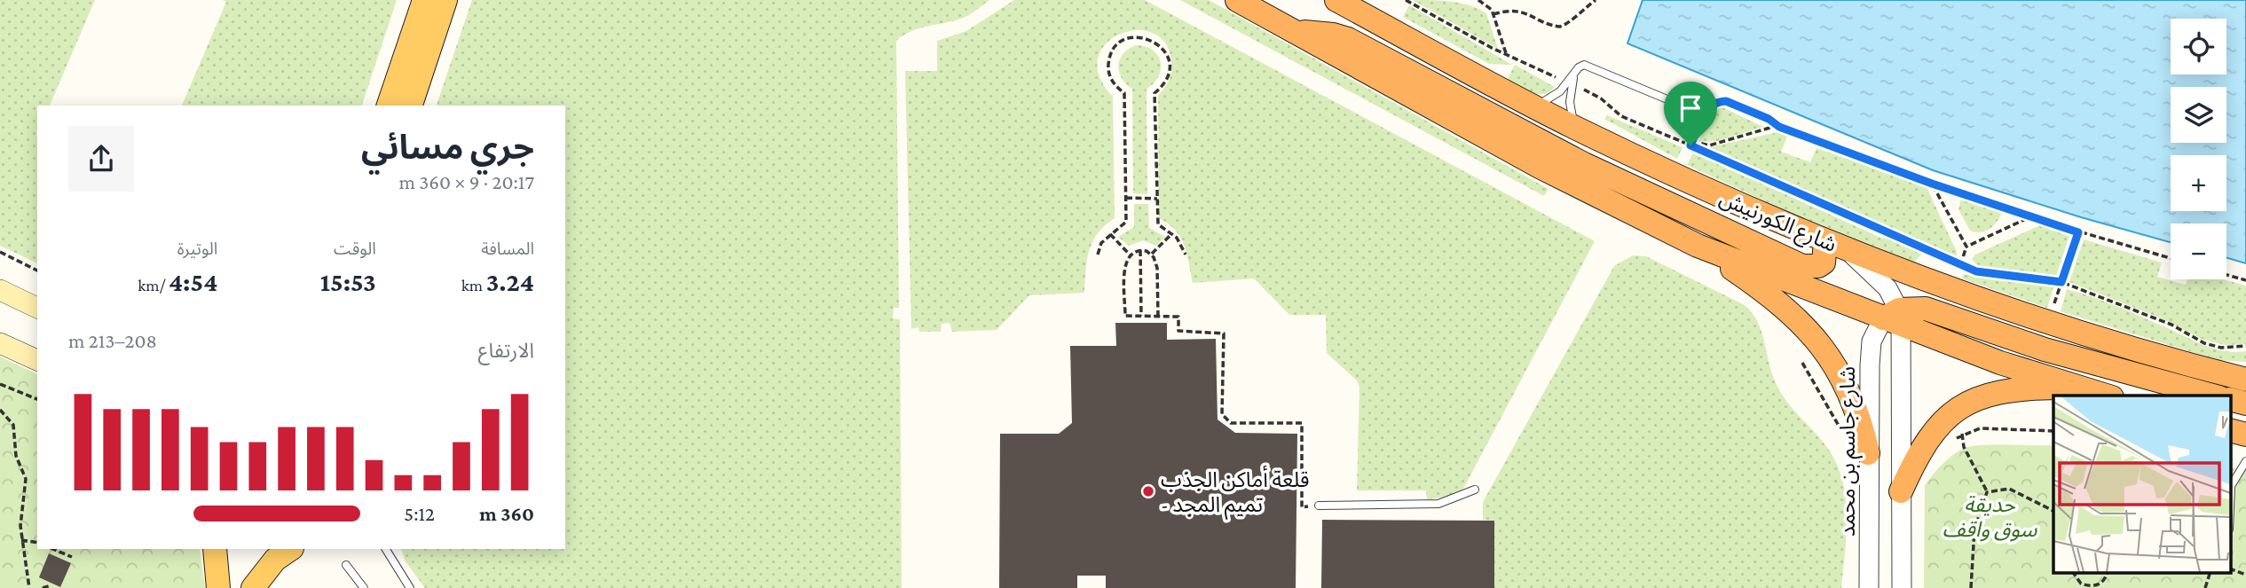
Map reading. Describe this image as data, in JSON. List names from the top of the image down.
{
  "streets": {
    "highway": ["شارع الكورنيش"],
    "street": ["شارع جاسم بن محمد"]
  },
  "parks": ["حديقة سوق واقف"],
  "places": ["قلعة أماكن الجذب - تميم المجد"],
  "page": {
    "map_buttons": ["+", "−"],
    "heading": ["جري مسائي", "20:17 · 9 × 360 m"],
    "stats": [
      ["المسافة", "3.24 km"],
      ["الوقت", "15:53"],
      ["الوتيرة", "4:54 /km"]
    ],
    "chart": ["الارتفاع", "208–213 m"],
    "list": [
      {
        "name": "360 m",
        "note": "5:12"
      }
    ]
  }
}
